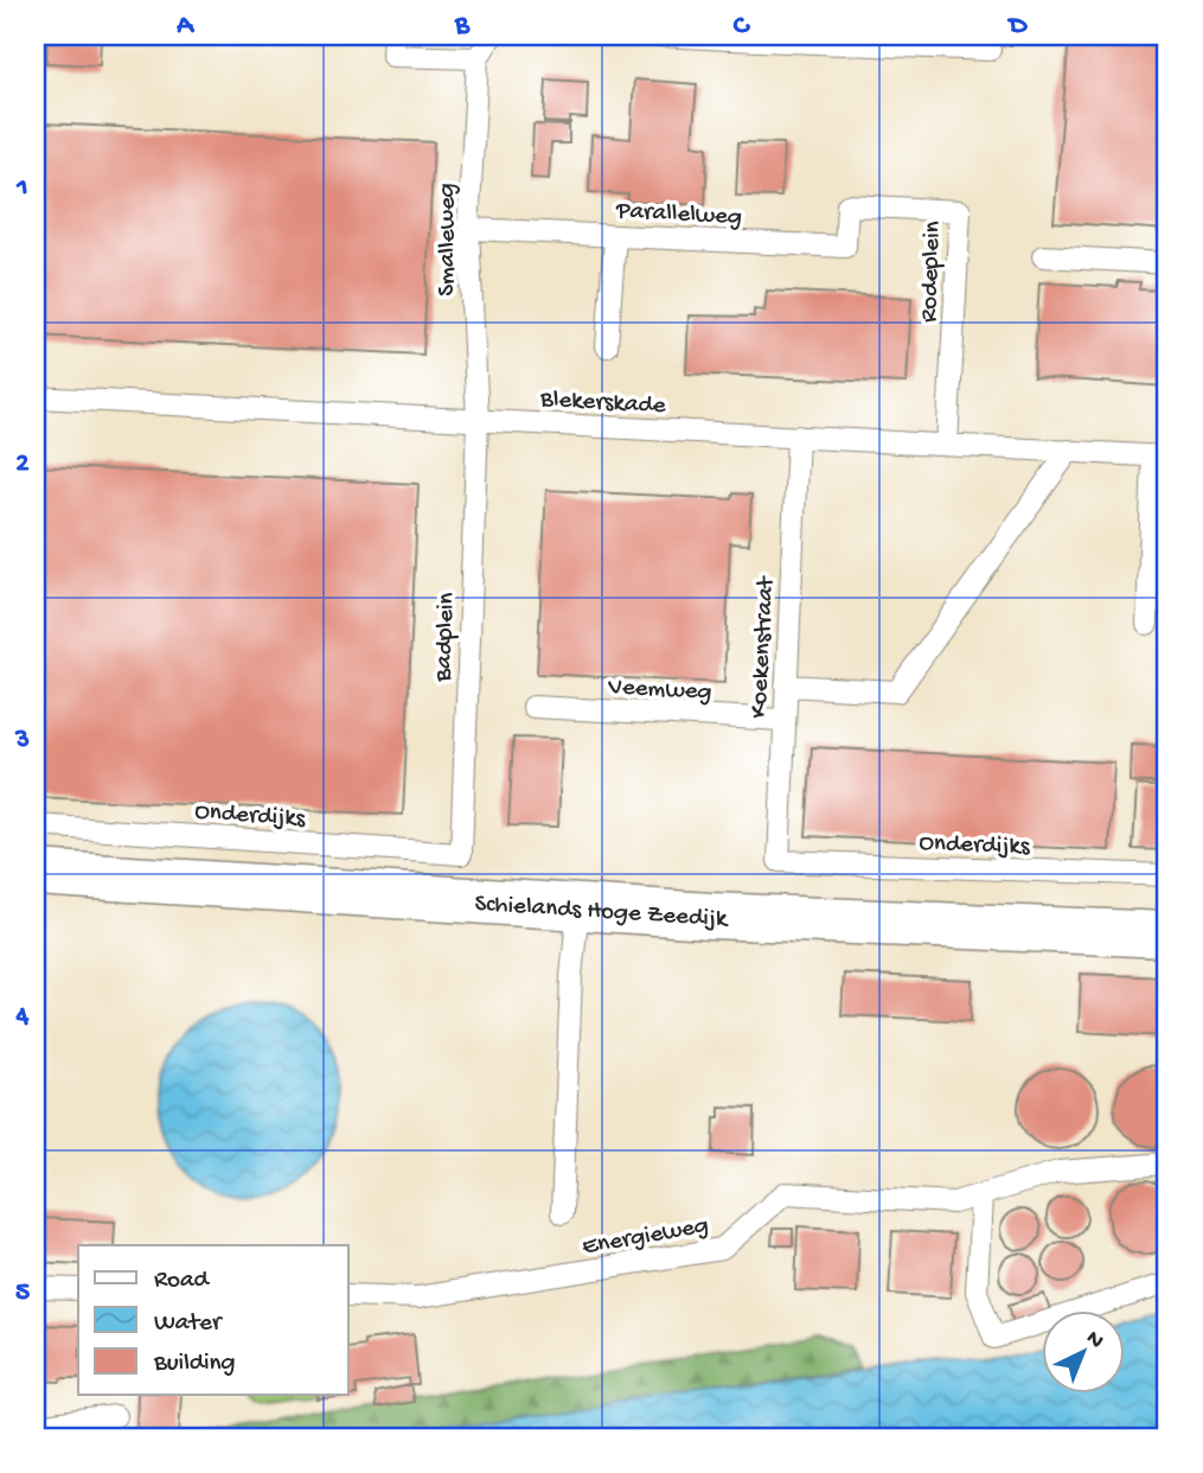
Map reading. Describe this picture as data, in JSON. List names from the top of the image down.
{
  "streets": {
    "main road": ["Schielands Hoge Zeedijk"],
    "lane": [
      "Parallelweg",
      "Smalleweg",
      "Rodeplein",
      "Blekerskade",
      "Badplein",
      "Koekenstraat",
      "Veemweg",
      "Onderdijks",
      "Energieweg"
    ]
  },
  "crossings": [
    ["Parallelweg", "Smalleweg"],
    ["Parallelweg", "Rodeplein"],
    ["Smalleweg", "Blekerskade"],
    ["Smalleweg", "Badplein"],
    ["Rodeplein", "Blekerskade"],
    ["Blekerskade", "Badplein"],
    ["Blekerskade", "Koekenstraat"],
    ["Badplein", "Onderdijks"],
    ["Koekenstraat", "Veemweg"],
    ["Koekenstraat", "Onderdijks"]
  ],
  "legend": ["Road", "Water", "Building"],
  "north": "top right",
  "grid": {
    "columns": [
      "A",
      "B",
      "C",
      "D"
    ],
    "rows": [
      "1",
      "2",
      "3",
      "4",
      "5"
    ]
  }
}
